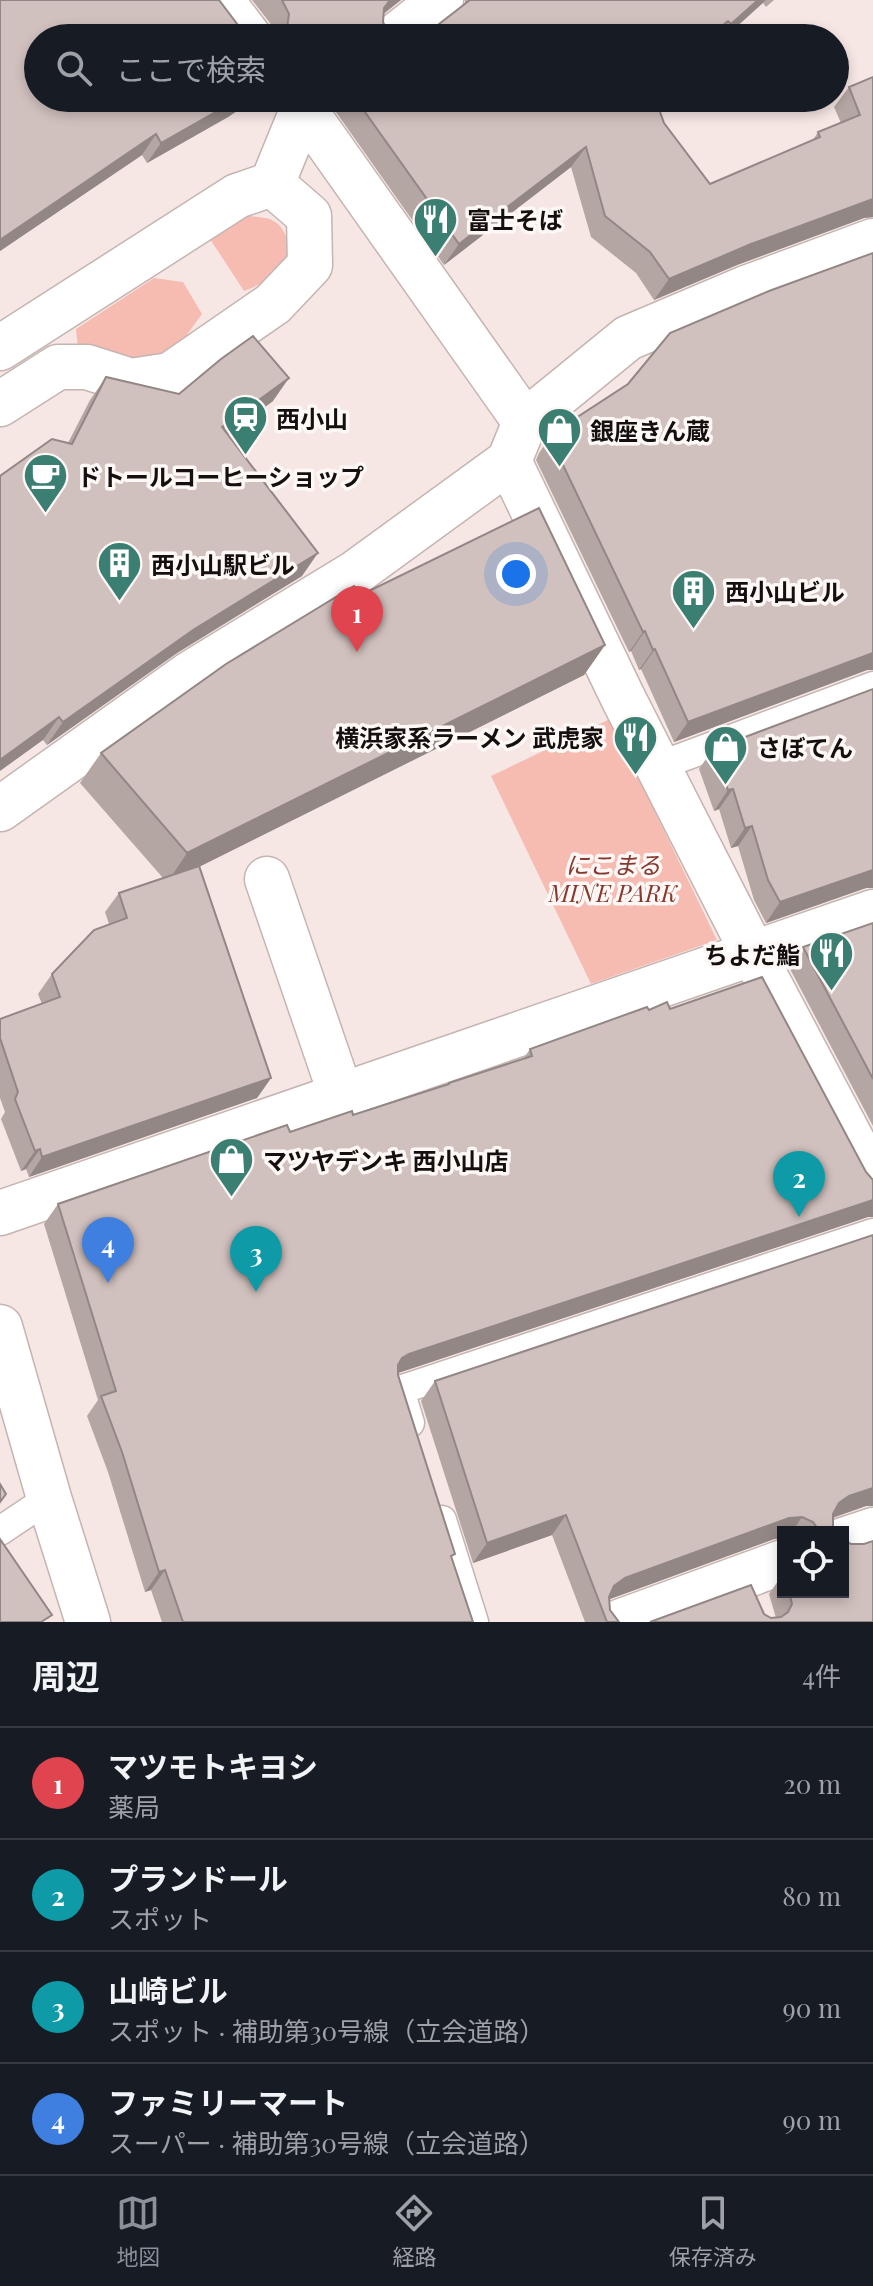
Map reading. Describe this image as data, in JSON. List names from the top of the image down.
{
  "parks": ["にこまる MINE PARK"],
  "places": {
    "restaurant": ["富士そば", "横浜家系ラーメン 武虎家", "ちよだ鮨"],
    "station": ["西小山"],
    "shop": ["銀座きん蔵", "さぼてん", "マツヤデンキ 西小山店"],
    "cafe": ["ドトールコーヒーショップ"],
    "building": ["西小山駅ビル", "西小山ビル"]
  },
  "page": {
    "search": "ここで検索",
    "pins": [
      "1",
      "2",
      "4",
      "3"
    ],
    "heading": ["周辺", "4件"],
    "list": [
      {
        "mark": "1",
        "name": "マツモトキヨシ",
        "note": "薬局",
        "value": "20 m"
      },
      {
        "mark": "2",
        "name": "プランドール",
        "note": "スポット",
        "value": "80 m"
      },
      {
        "mark": "3",
        "name": "山崎ビル",
        "note": "スポット · 補助第30号線（立会道路）",
        "value": "90 m"
      },
      {
        "mark": "4",
        "name": "ファミリーマート",
        "note": "スーパー · 補助第30号線（立会道路）",
        "value": "90 m"
      }
    ],
    "nav": ["地図", "経路", "保存済み"]
  }
}
